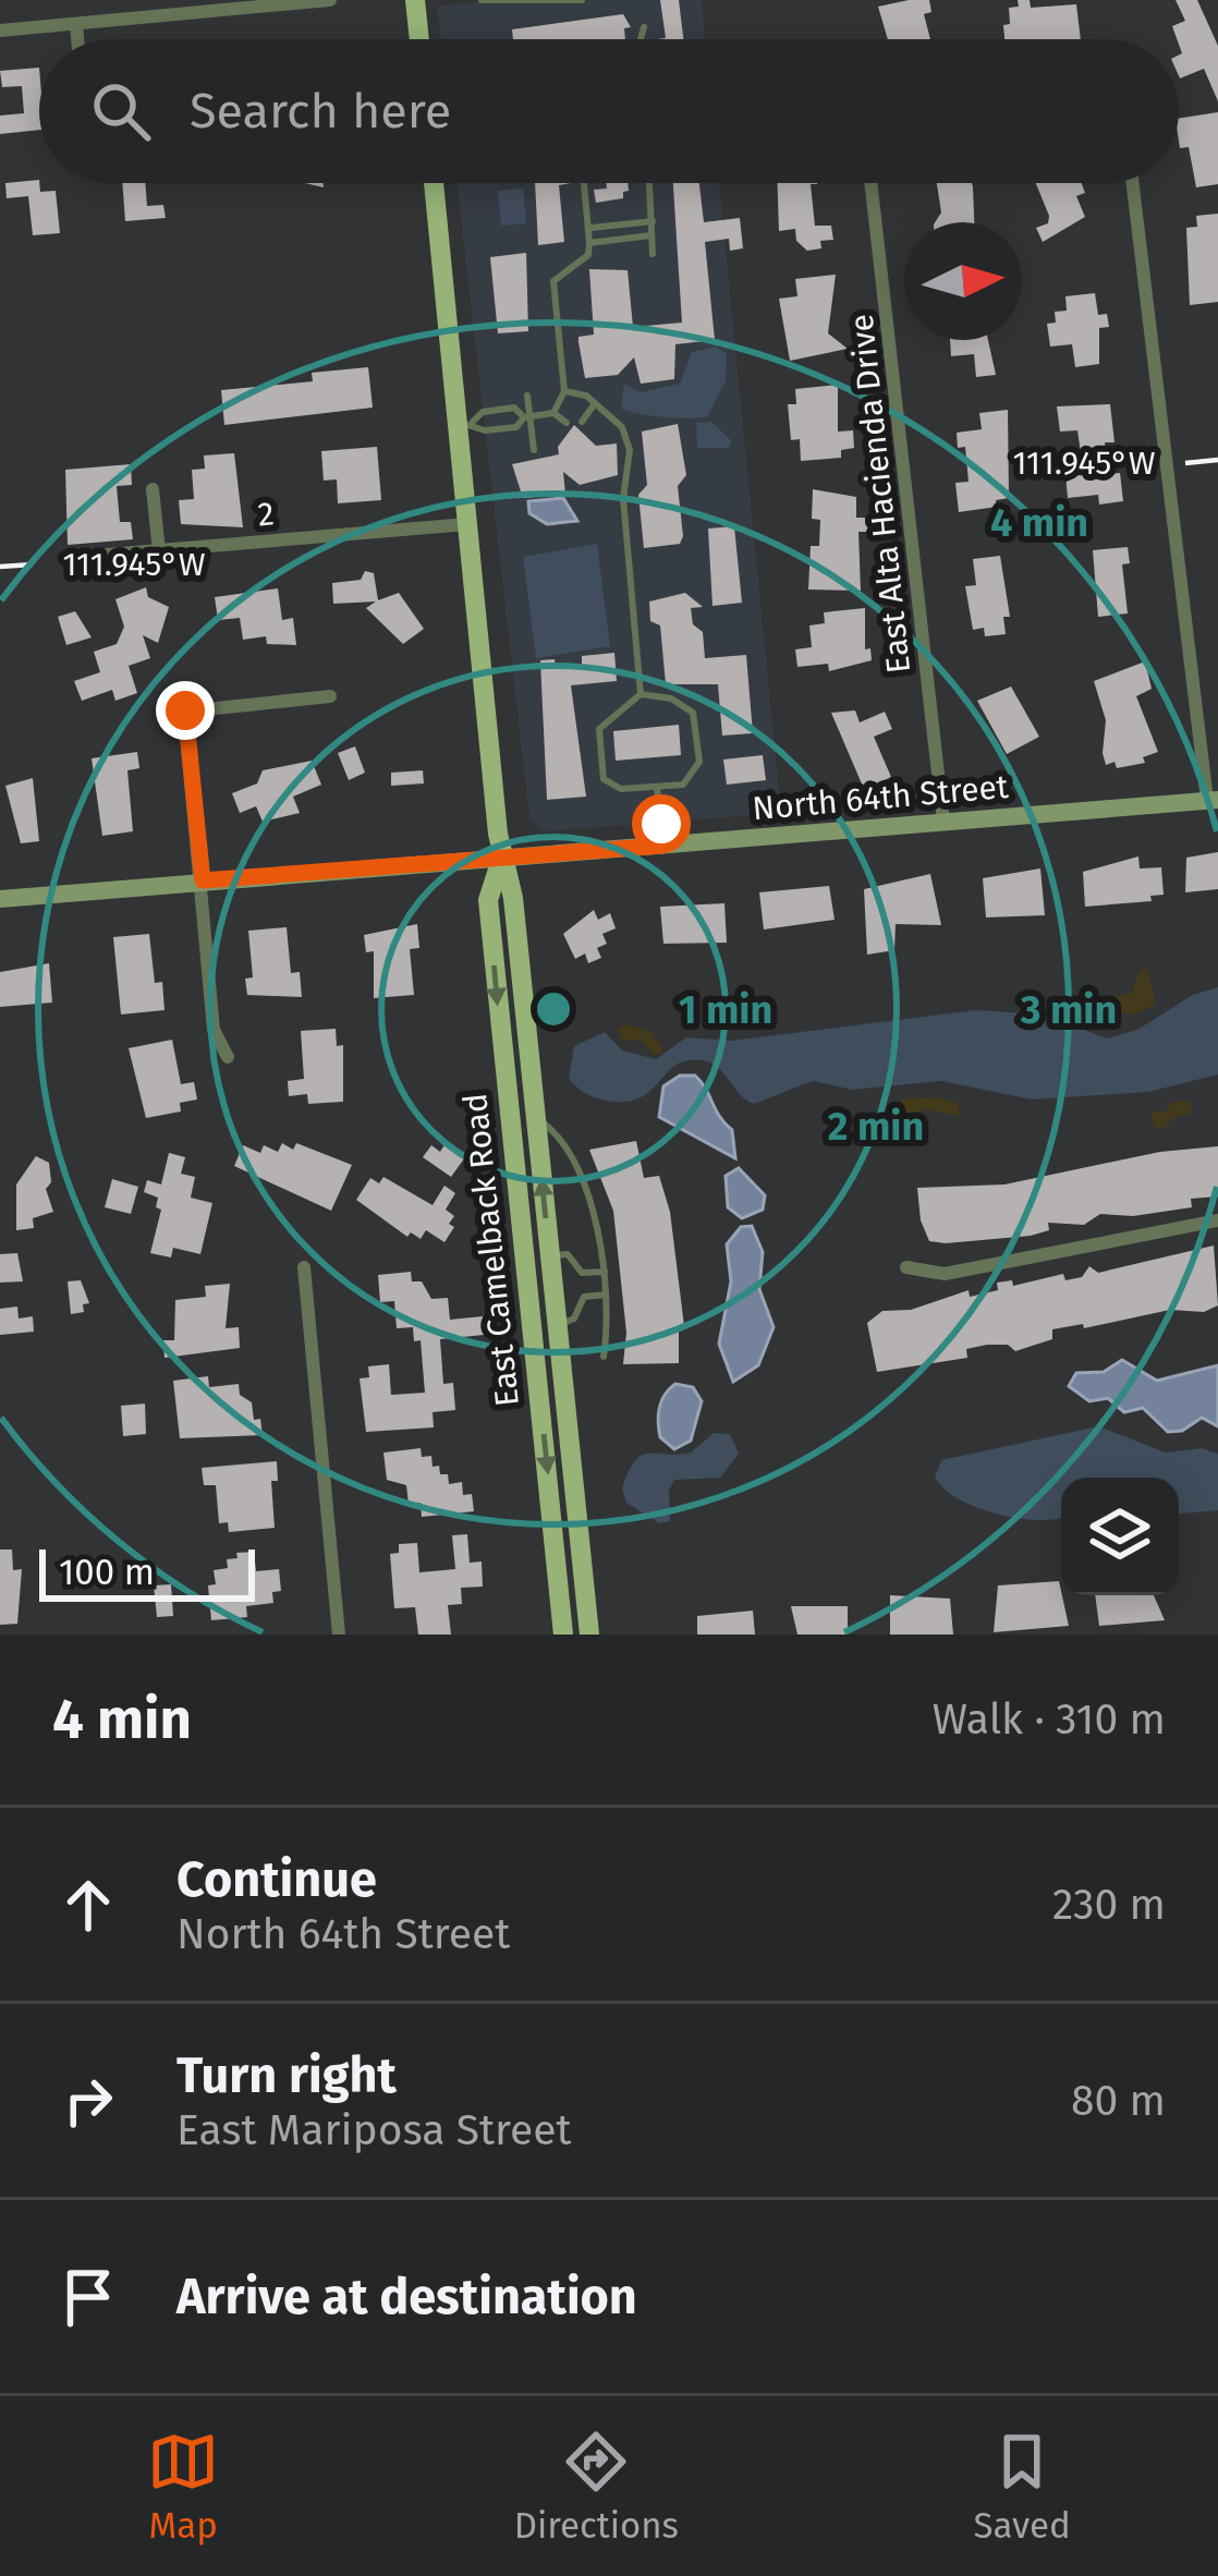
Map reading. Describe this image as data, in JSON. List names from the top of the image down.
{
  "streets": {
    "main road": ["East Camelback Road"],
    "street": ["East Alta Hacienda Drive", "2", "North 64th Street"]
  },
  "crossings": [
    ["East Alta Hacienda Drive", "North 64th Street"],
    ["2", "East Camelback Road"],
    ["North 64th Street", "East Camelback Road"]
  ],
  "scale_bar": "100 m",
  "north": "right",
  "page": {
    "search": "Search here",
    "scale": "100 m",
    "heading": ["4 min", "Walk · 310 m"],
    "list": [
      ["Continue", "North 64th Street", "230 m"],
      ["Turn right", "East Mariposa Street", "80 m"],
      "Arrive at destination"
    ],
    "nav": ["Map", "Directions", "Saved"]
  },
  "coordinates": ["111.945°W"],
  "rings": [
    "4 min",
    "1 min",
    "3 min",
    "2 min"
  ]
}
